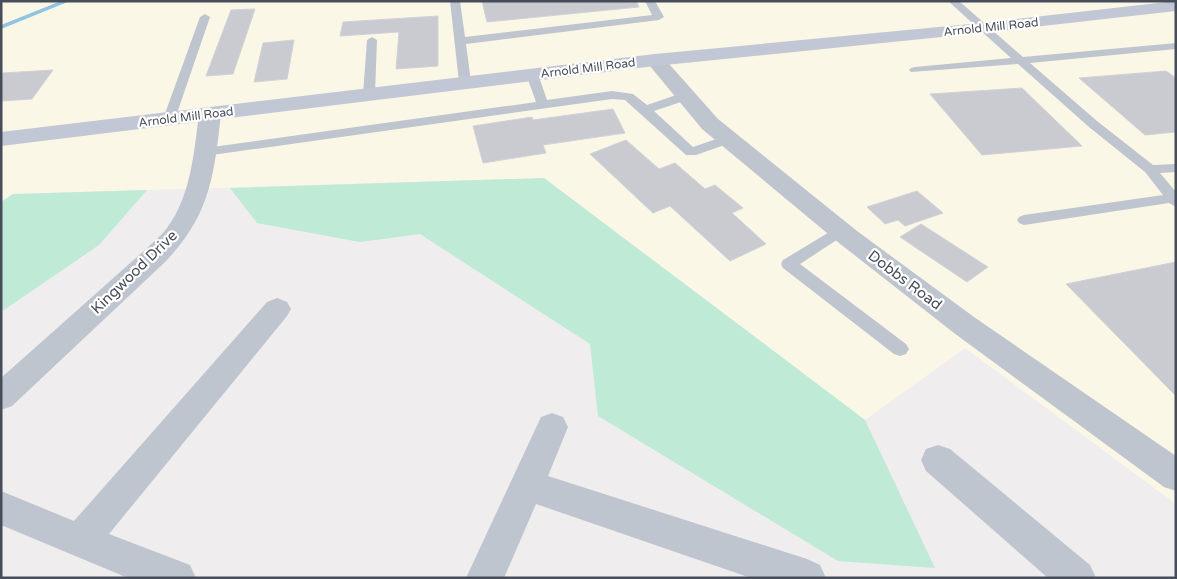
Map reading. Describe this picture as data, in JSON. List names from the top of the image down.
{
  "streets": {
    "main road": ["Arnold Mill Road"],
    "street": ["Kingwood Drive", "Dobbs Road"]
  },
  "crossings": [
    ["Arnold Mill Road", "Kingwood Drive"],
    ["Arnold Mill Road", "Dobbs Road"]
  ]
}
